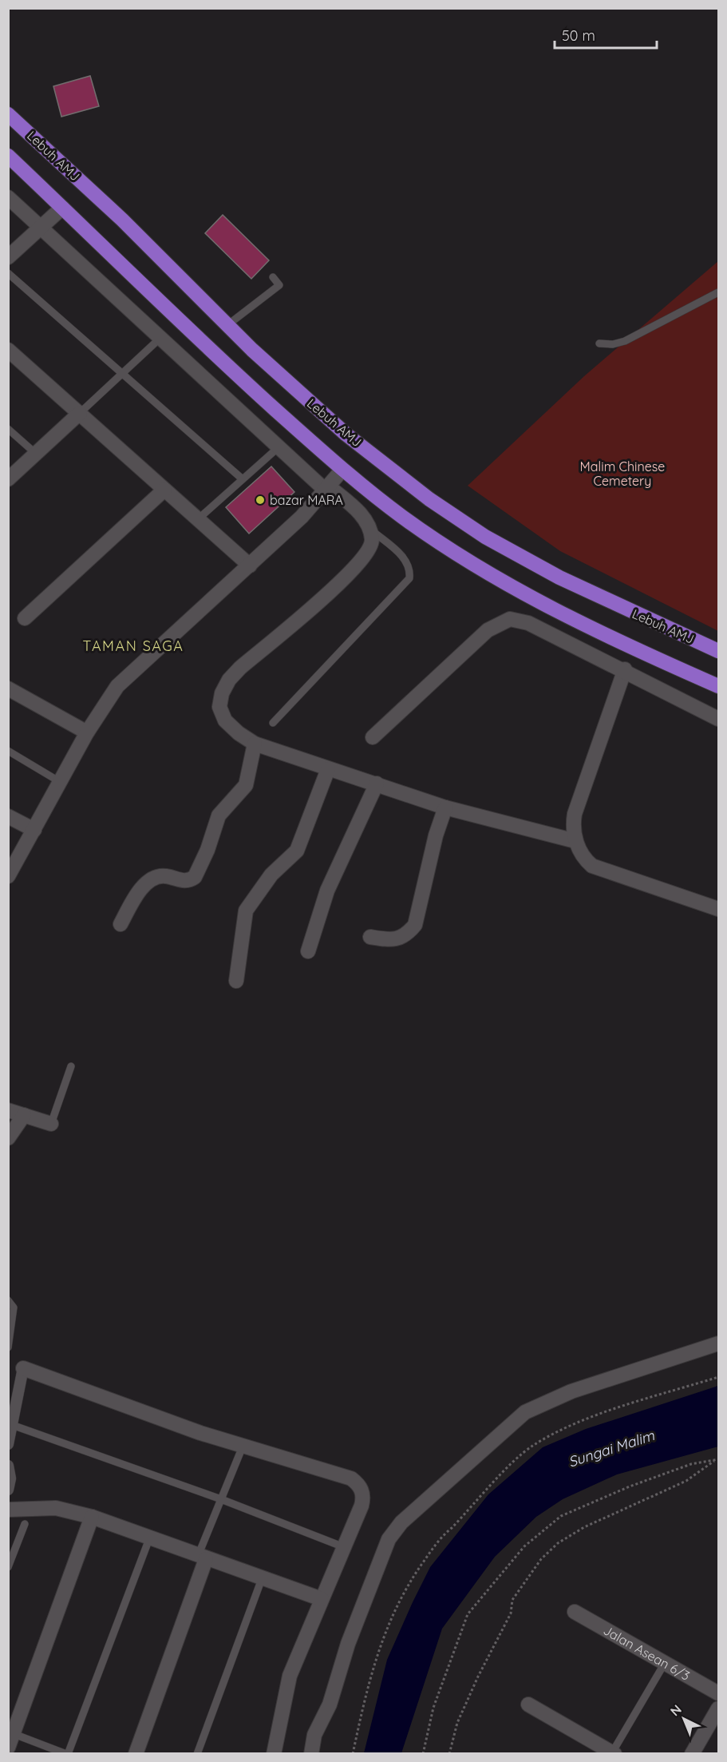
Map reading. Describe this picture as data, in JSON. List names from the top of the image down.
{
  "streets": {
    "highway": ["Lebuh AMJ"],
    "street": ["Jalan Asean 6/3"]
  },
  "districts": ["TAMAN SAGA"],
  "water": ["Sungai Malim"],
  "parks": ["Malim Chinese Cemetery"],
  "places": ["bazar MARA"],
  "scale_bar": "50 m",
  "north": "top left"
}
